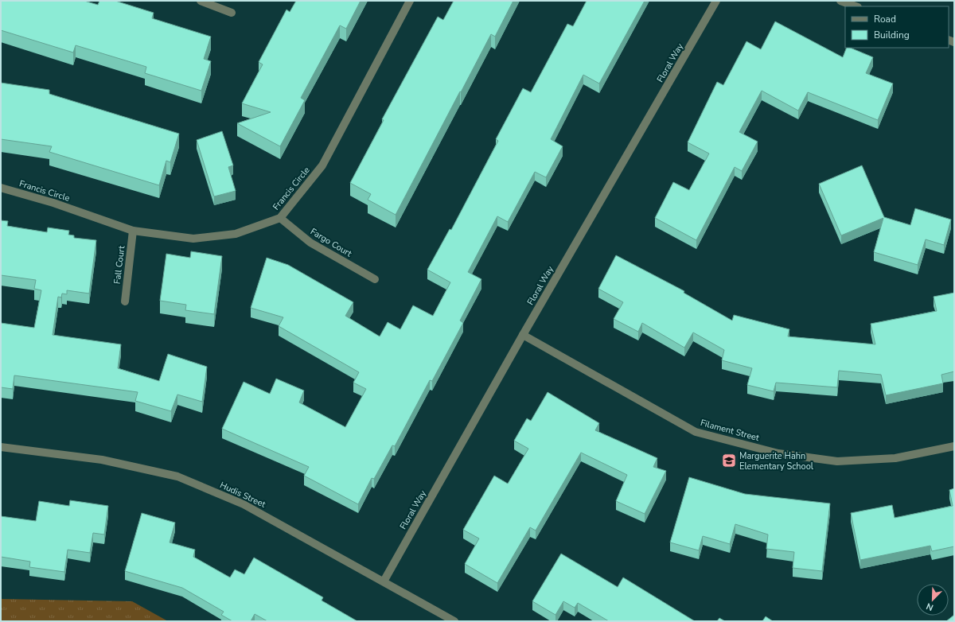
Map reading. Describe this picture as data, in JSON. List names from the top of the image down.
{
  "streets": {
    "street": [
      "Floral Way",
      "Francis Circle",
      "Fargo Court",
      "Fall Court",
      "Filament Street",
      "Hudis Street"
    ]
  },
  "crossings": [
    ["Floral Way", "Filament Street"],
    ["Floral Way", "Hudis Street"],
    ["Francis Circle", "Fargo Court"],
    ["Francis Circle", "Fall Court"]
  ],
  "places": {
    "school or university": ["Marguerite Hahn Elementary School"]
  },
  "legend": ["Road", "Building"],
  "north": "bottom left"
}
